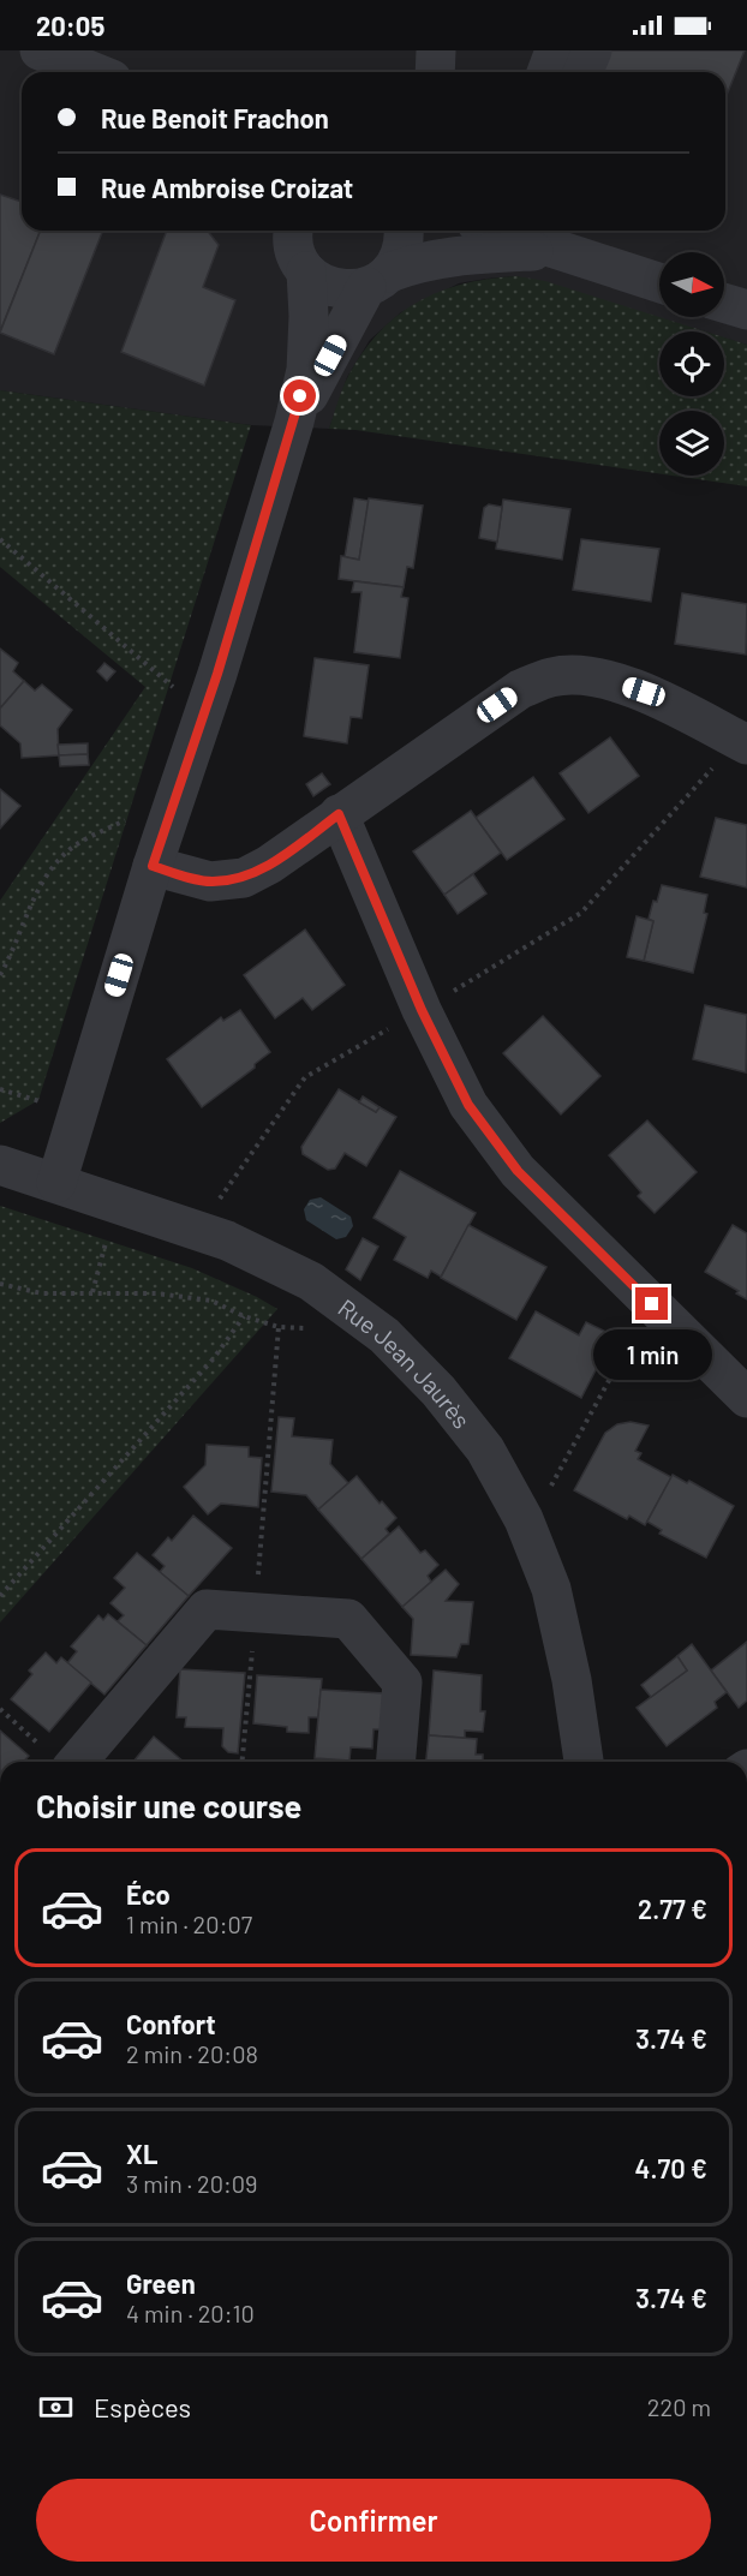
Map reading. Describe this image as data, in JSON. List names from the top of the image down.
{
  "streets": {
    "street": ["Rue Jean Jaurès"]
  },
  "north": "right",
  "page": {
    "status": "20:05",
    "banner": ["Rue Benoit Frachon", "Rue Ambroise Croizat"],
    "bubble": "1 min",
    "heading": "Choisir une course",
    "list": [
      {
        "name": "Éco",
        "note": "1 min · 20:07",
        "value": "2.77 €"
      },
      {
        "name": "Confort",
        "note": "2 min · 20:08",
        "value": "3.74 €"
      },
      {
        "name": "XL",
        "note": "3 min · 20:09",
        "value": "4.70 €"
      },
      {
        "name": "Green",
        "note": "4 min · 20:10",
        "value": "3.74 €"
      }
    ],
    "pay": ["Espèces", "220 m"],
    "buttons": "Confirmer"
  }
}
